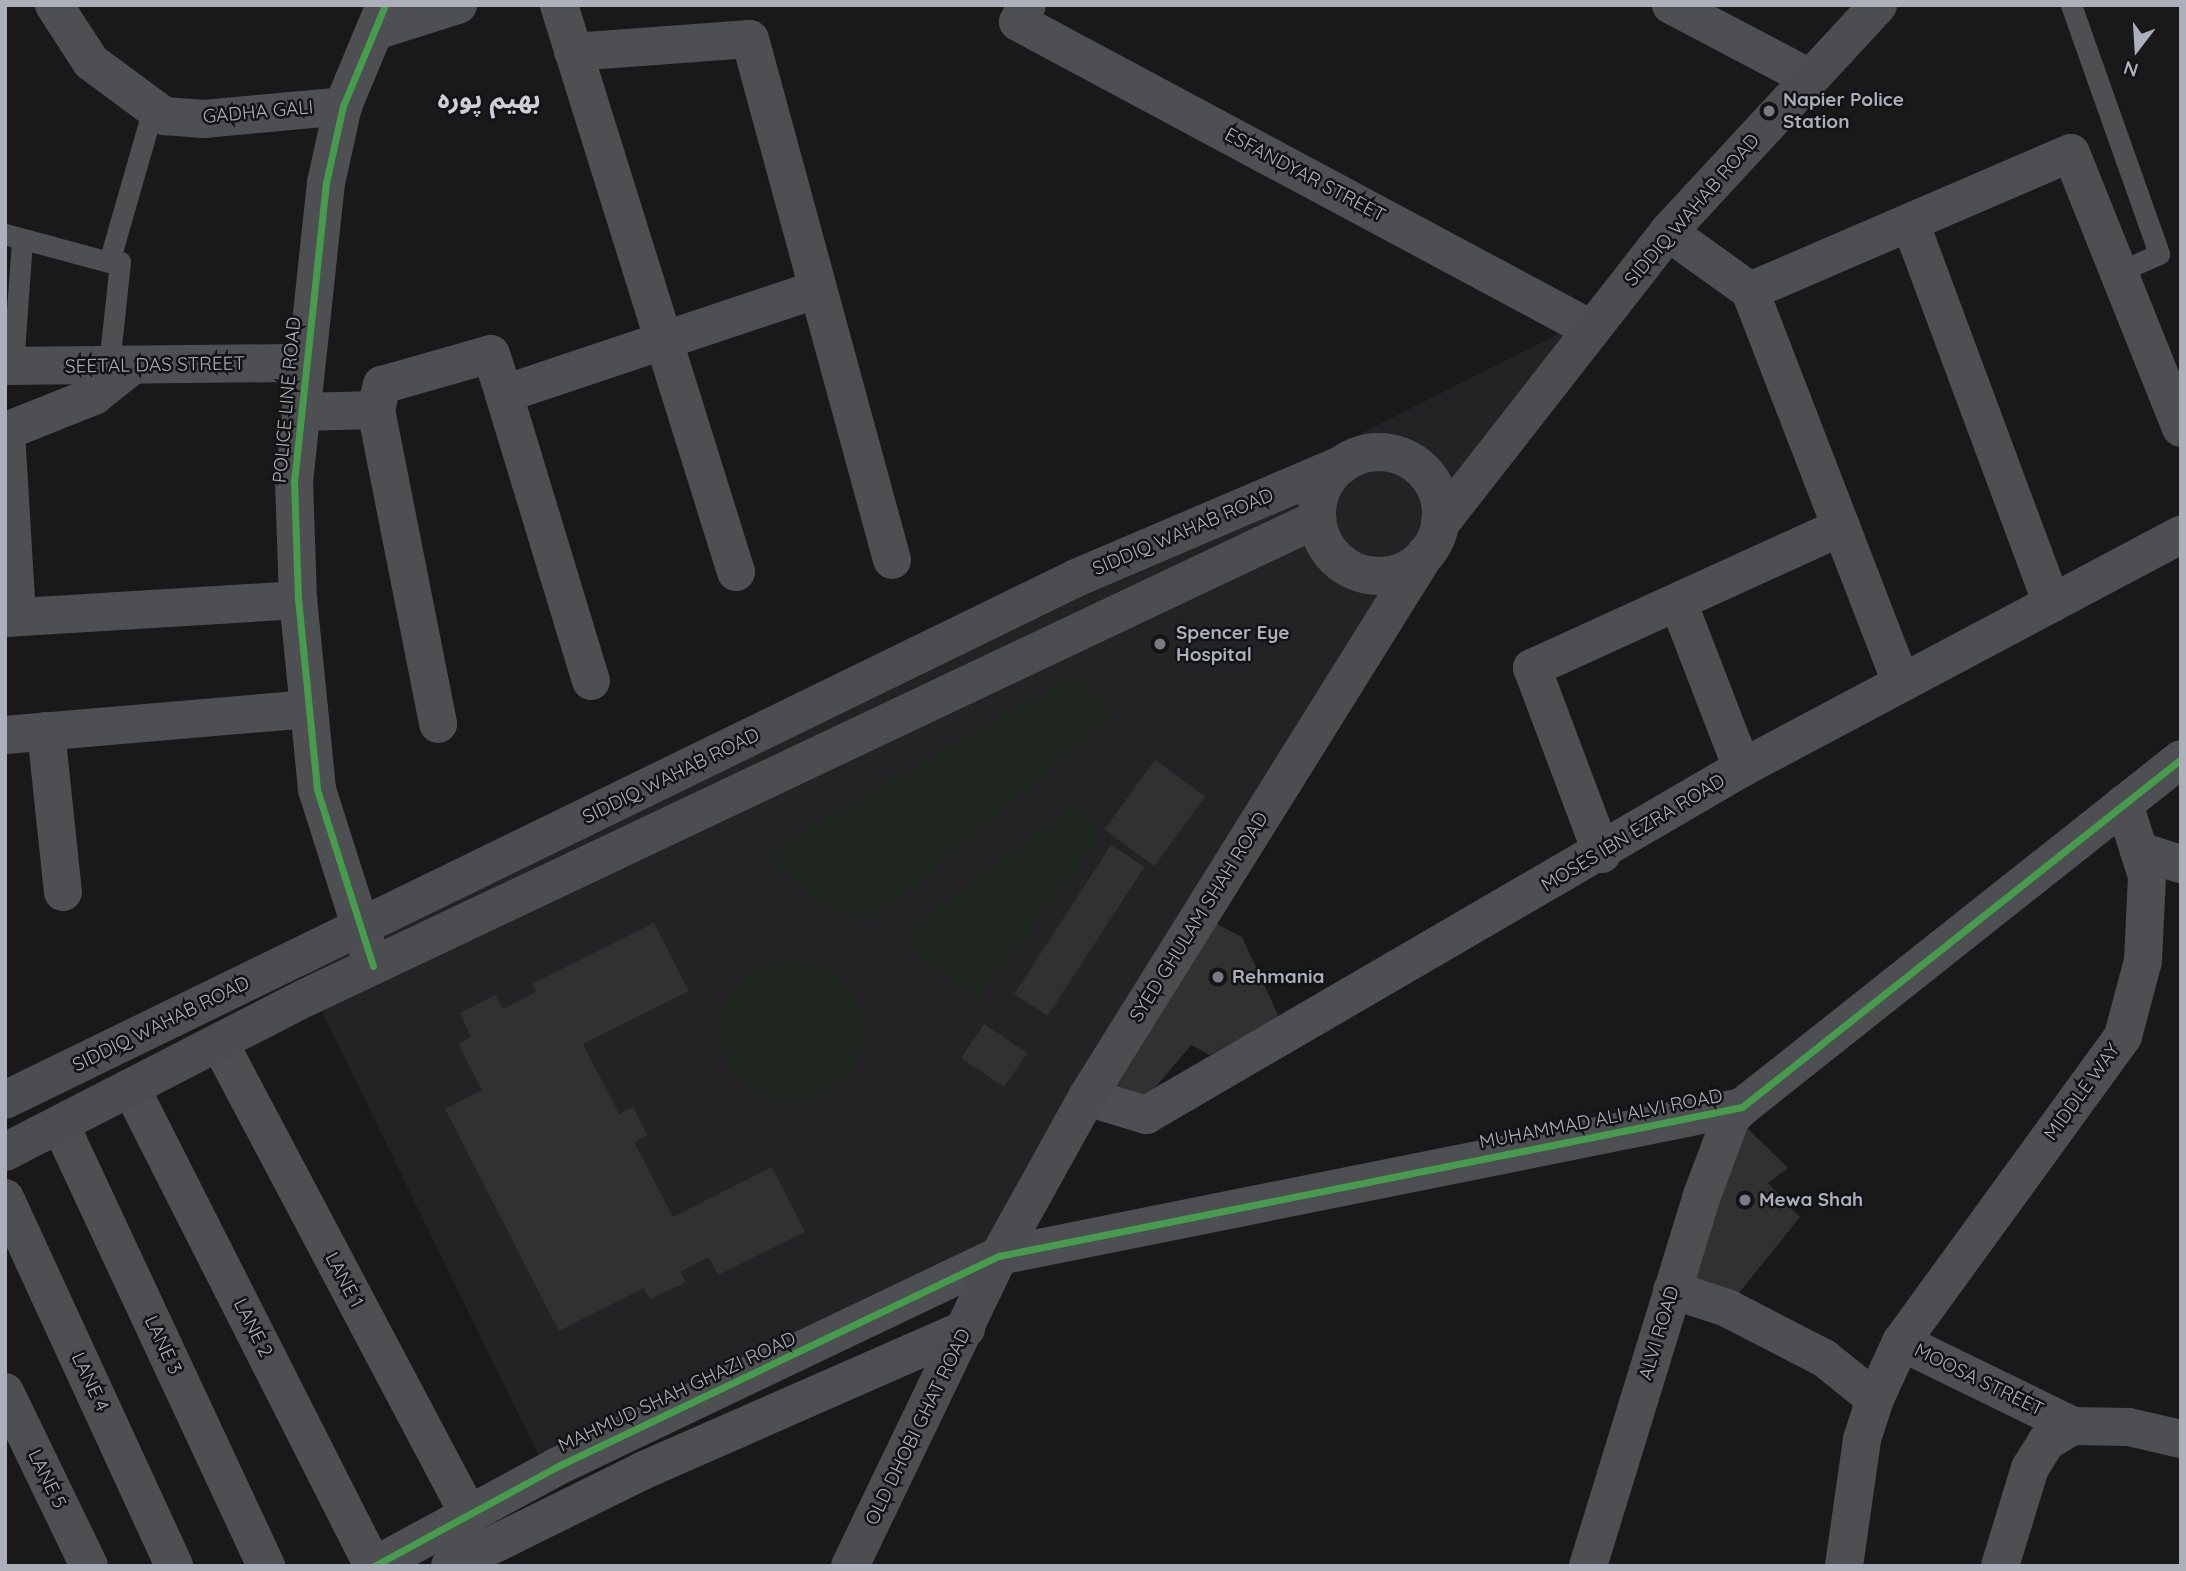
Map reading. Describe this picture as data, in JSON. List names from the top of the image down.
{
  "streets": {
    "main road": ["SIDDIQ WAHAB ROAD", "SYED GHULAM SHAH ROAD", "OLD DHOBI GHAT ROAD"],
    "street": [
      "GADHA GALI",
      "ESFANDYAR STREET",
      "SEETAL DAS STREET",
      "POLICE LINE ROAD",
      "MOSES IBN EZRA ROAD",
      "MIDDLE WAY",
      "MUHAMMAD ALI ALVI ROAD",
      "LANE 1",
      "LANE 2",
      "ALVI ROAD",
      "LANE 3",
      "MOOSA STREET",
      "LANE 4",
      "MAHMUD SHAH GHAZI ROAD",
      "LANE 5"
    ]
  },
  "crossings": [
    ["GADHA GALI", "POLICE LINE ROAD"],
    ["ESFANDYAR STREET", "SIDDIQ WAHAB ROAD"],
    ["SIDDIQ WAHAB ROAD", "POLICE LINE ROAD"],
    ["SIDDIQ WAHAB ROAD", "SYED GHULAM SHAH ROAD"],
    ["SEETAL DAS STREET", "POLICE LINE ROAD"],
    ["MOSES IBN EZRA ROAD", "SYED GHULAM SHAH ROAD"],
    ["SYED GHULAM SHAH ROAD", "MUHAMMAD ALI ALVI ROAD"],
    ["SYED GHULAM SHAH ROAD", "MAHMUD SHAH GHAZI ROAD"],
    ["SYED GHULAM SHAH ROAD", "OLD DHOBI GHAT ROAD"],
    ["MIDDLE WAY", "MUHAMMAD ALI ALVI ROAD"],
    ["MIDDLE WAY", "MOOSA STREET"],
    ["MUHAMMAD ALI ALVI ROAD", "ALVI ROAD"],
    ["MUHAMMAD ALI ALVI ROAD", "MAHMUD SHAH GHAZI ROAD"],
    ["MUHAMMAD ALI ALVI ROAD", "OLD DHOBI GHAT ROAD"],
    ["LANE 1", "MAHMUD SHAH GHAZI ROAD"],
    ["LANE 2", "MAHMUD SHAH GHAZI ROAD"],
    ["MAHMUD SHAH GHAZI ROAD", "OLD DHOBI GHAT ROAD"]
  ],
  "districts": ["بھیم پورہ"],
  "places": [
    "Napier Police Station",
    "Spencer Eye Hospital",
    "Rehmania",
    "Mewa Shah"
  ],
  "north": "bottom"
}
